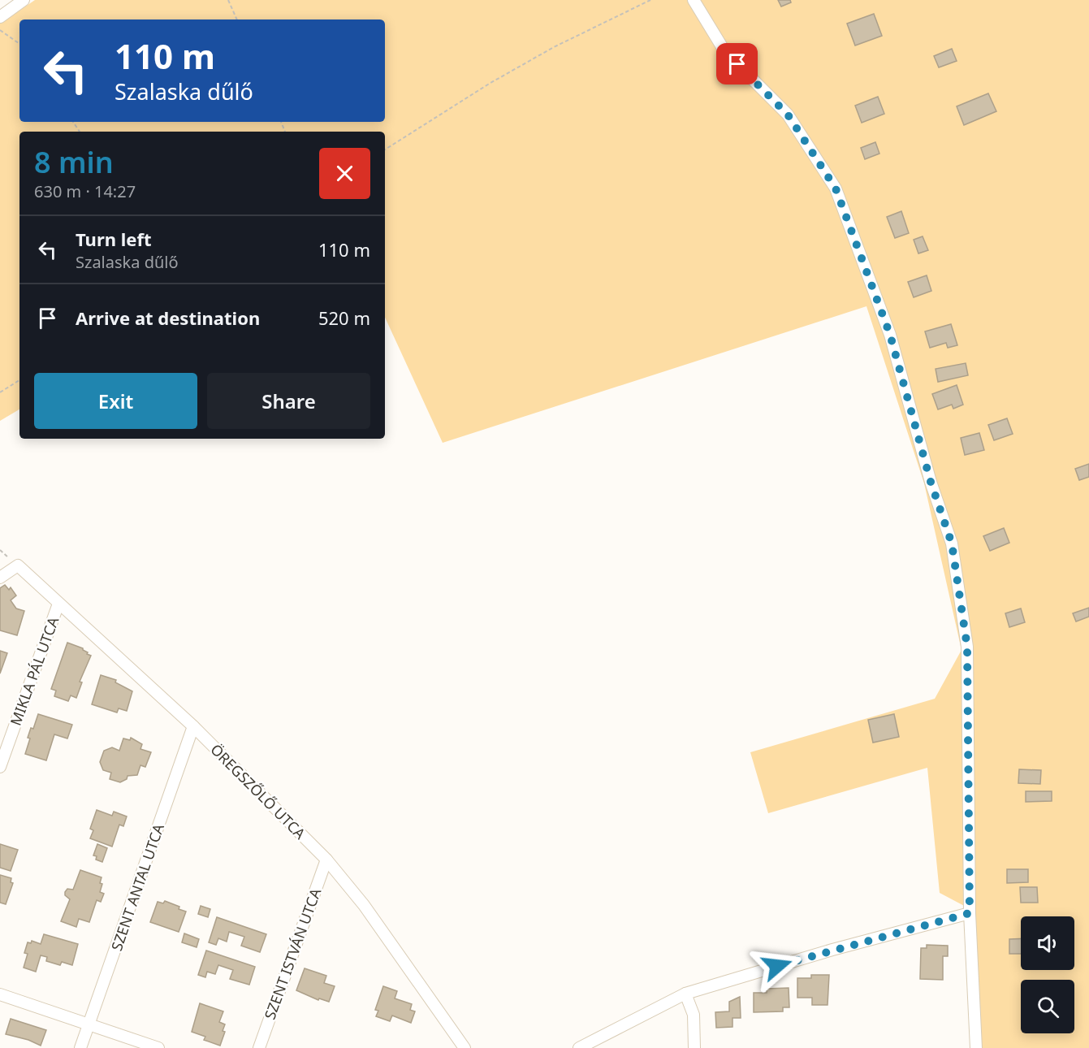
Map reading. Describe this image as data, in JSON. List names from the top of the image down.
{
  "streets": {
    "street": [
      "MIKLA PÁL UTCA",
      "ÖREGSZŐLŐ UTCA",
      "SZENT ANTAL UTCA",
      "SZENT ISTVÁN UTCA"
    ]
  },
  "crossings": [
    ["MIKLA PÁL UTCA", "ÖREGSZŐLŐ UTCA"],
    ["ÖREGSZŐLŐ UTCA", "SZENT ANTAL UTCA"],
    ["ÖREGSZŐLŐ UTCA", "SZENT ISTVÁN UTCA"]
  ],
  "page": {
    "turn": ["110 m", "Szalaska dűlő"],
    "heading": ["8 min", "630 m · 14:27"],
    "list": [
      {
        "name": "Turn left",
        "note": "Szalaska dűlő",
        "value": "110 m"
      },
      {
        "name": "Arrive at destination",
        "value": "520 m"
      }
    ],
    "buttons": ["Exit", "Share"]
  }
}
